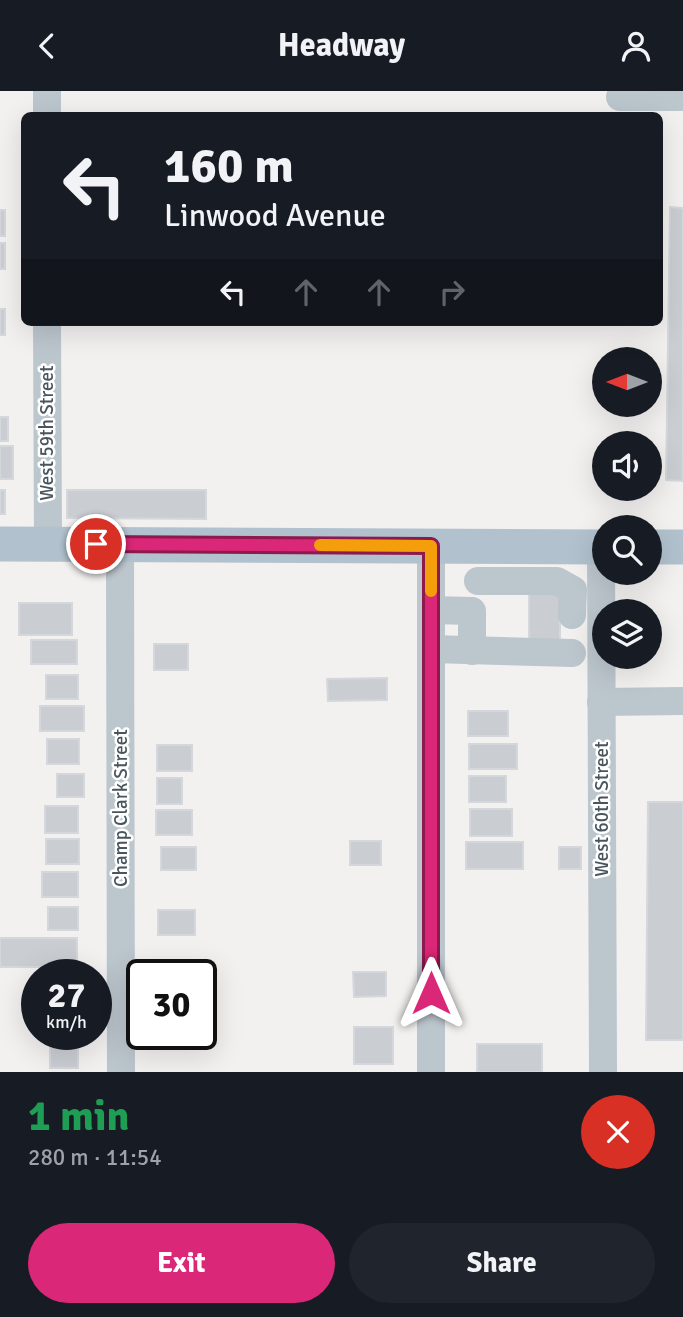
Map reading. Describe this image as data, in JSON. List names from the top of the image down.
{
  "streets": {
    "street": ["West 59th Street", "Champ Clark Street", "West 60th Street"]
  },
  "north": "left",
  "page": {
    "header": "Headway",
    "turn": ["160 m", "Linwood Avenue"],
    "speed": "27 km/h",
    "limit": "30",
    "heading": ["1 min", "280 m · 11:54"],
    "buttons": ["Exit", "Share"]
  }
}
